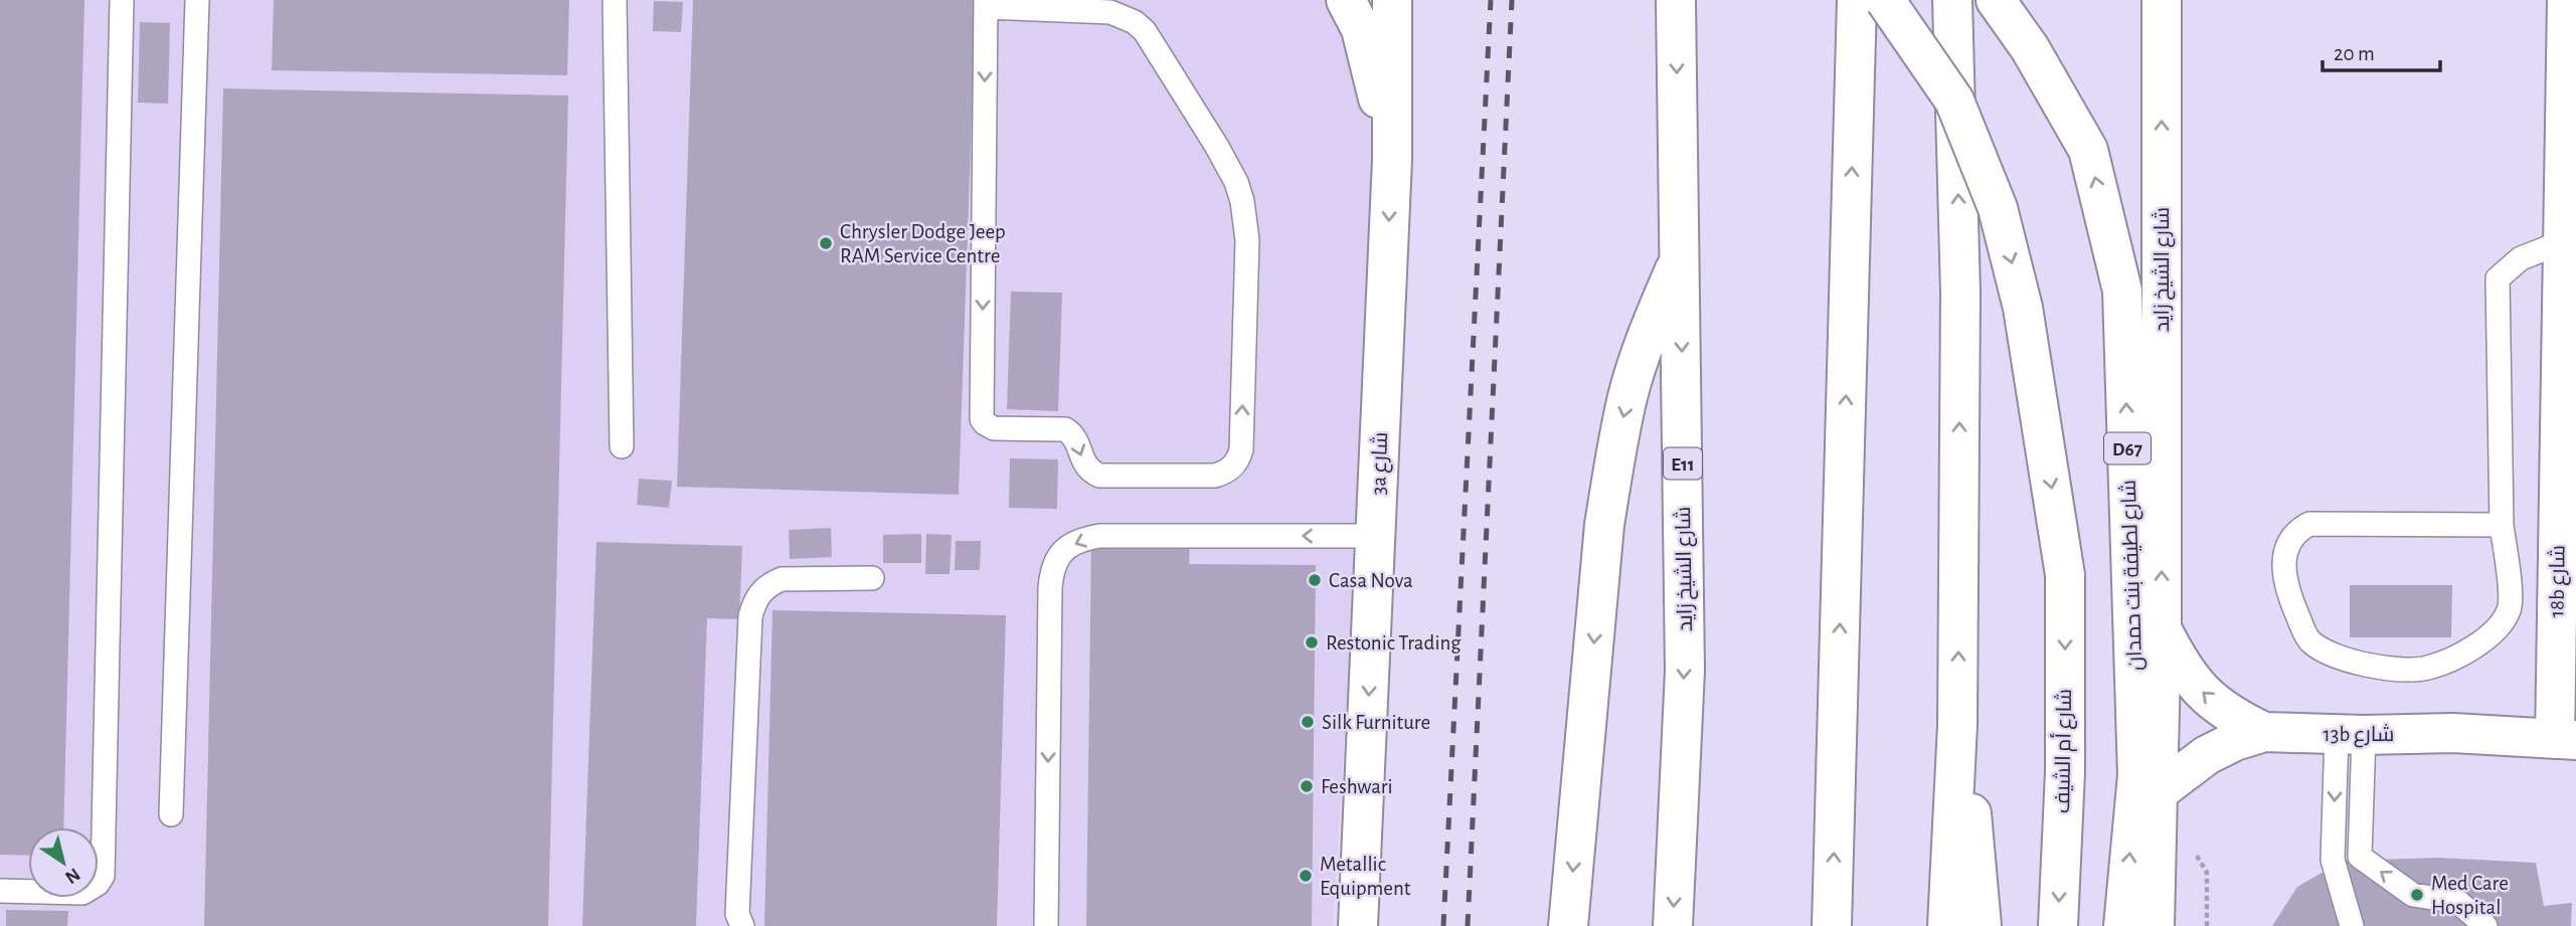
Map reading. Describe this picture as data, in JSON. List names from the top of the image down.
{
  "streets": {
    "main road": [
      "شارع الشيخ زايد",
      "D67",
      "3a شارع",
      "E11",
      "شارع لطيفة بنت حمدان",
      "18b شارع",
      "13b شارع",
      "شارع أم الشيف"
    ]
  },
  "crossings": [
    ["شارع الشيخ زايد", "13b شارع"],
    ["18b شارع", "13b شارع"]
  ],
  "places": [
    "Chrysler Dodge Jeep RAM Service Centre",
    "Casa Nova",
    "Restonic Trading",
    "Silk Furniture",
    "Feshwari",
    "Metallic Equipment",
    "Med Care Hospital"
  ],
  "scale_bar": "20 m",
  "north": "bottom right"
}
